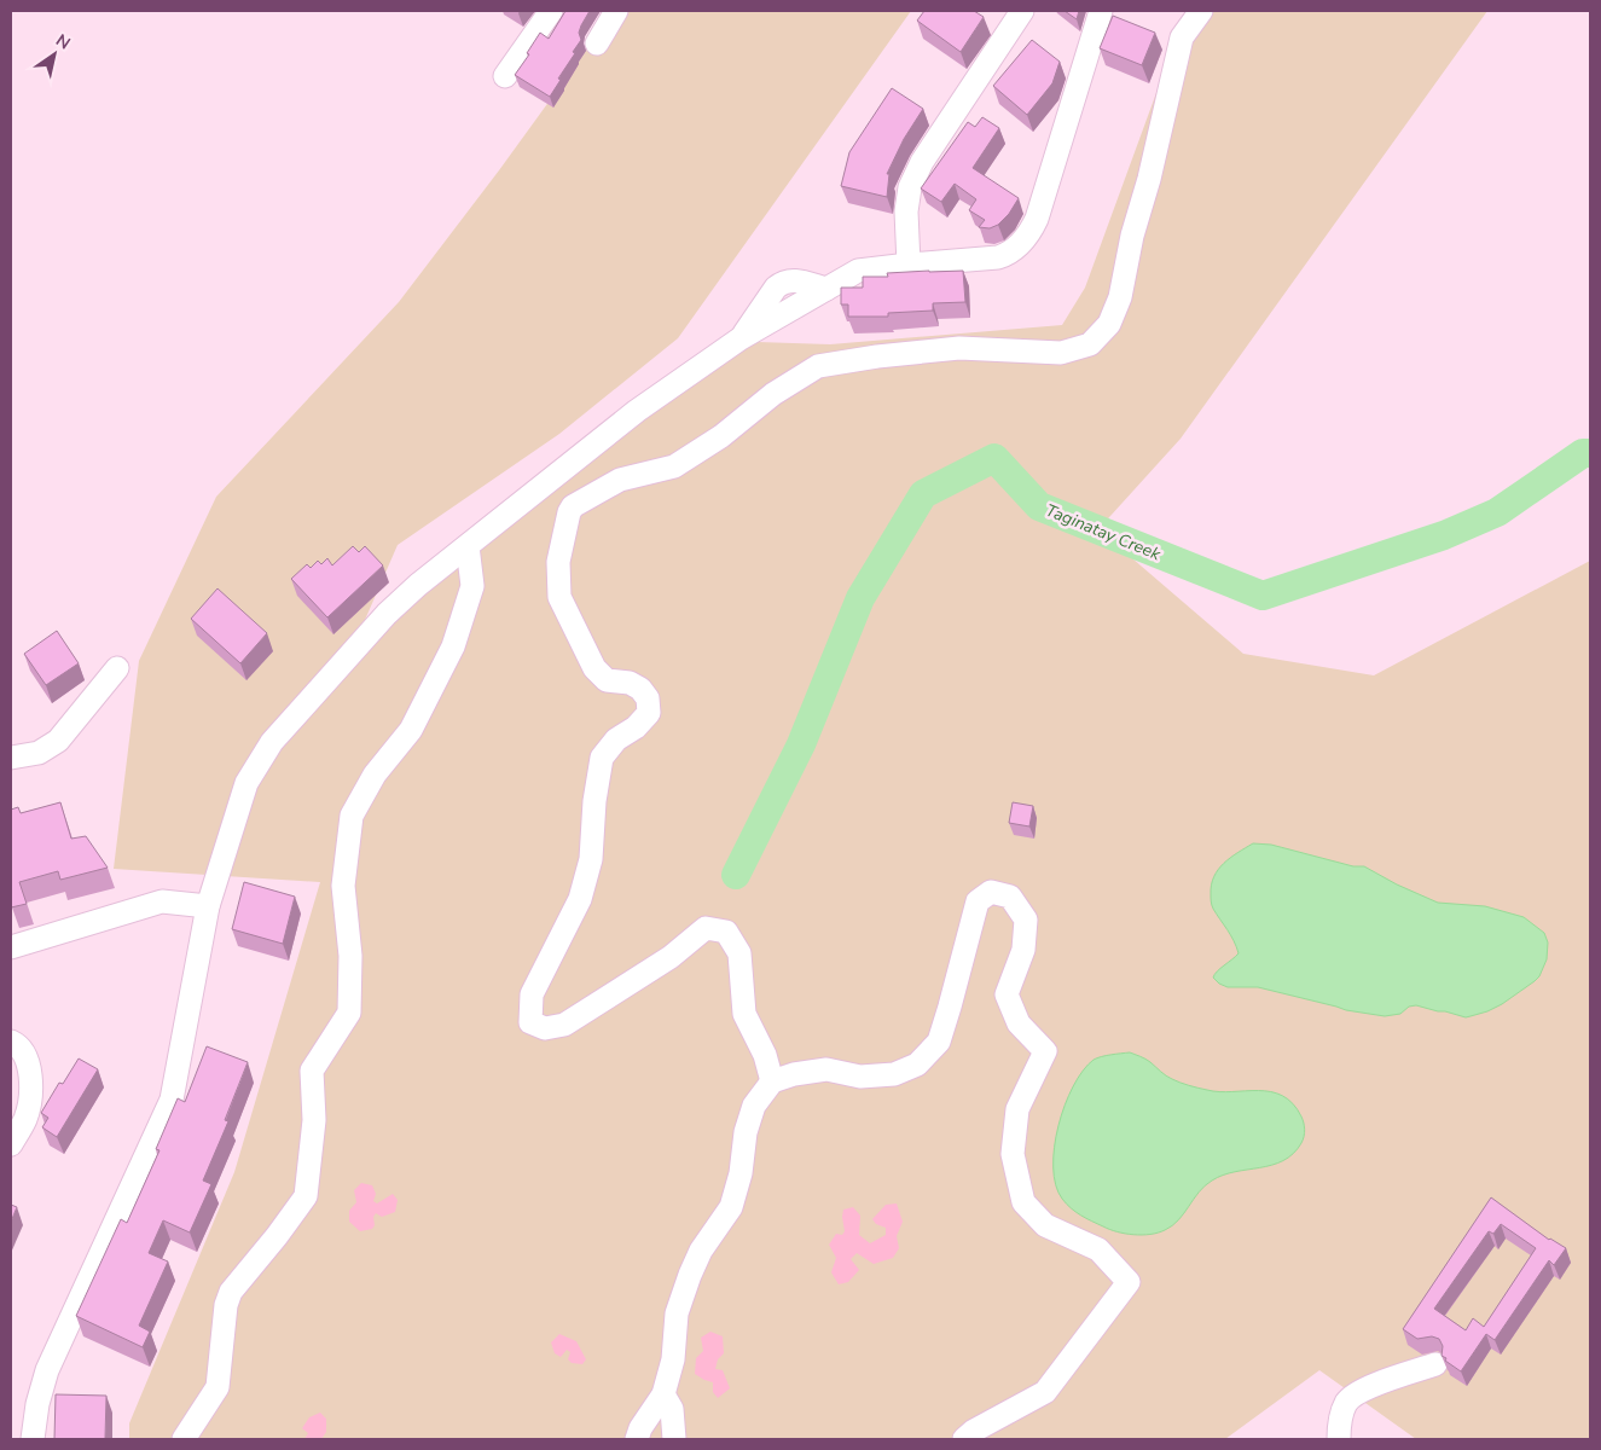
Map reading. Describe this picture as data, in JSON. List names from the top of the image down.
{
  "water": ["Taginatay Creek"],
  "north": "top right"
}
